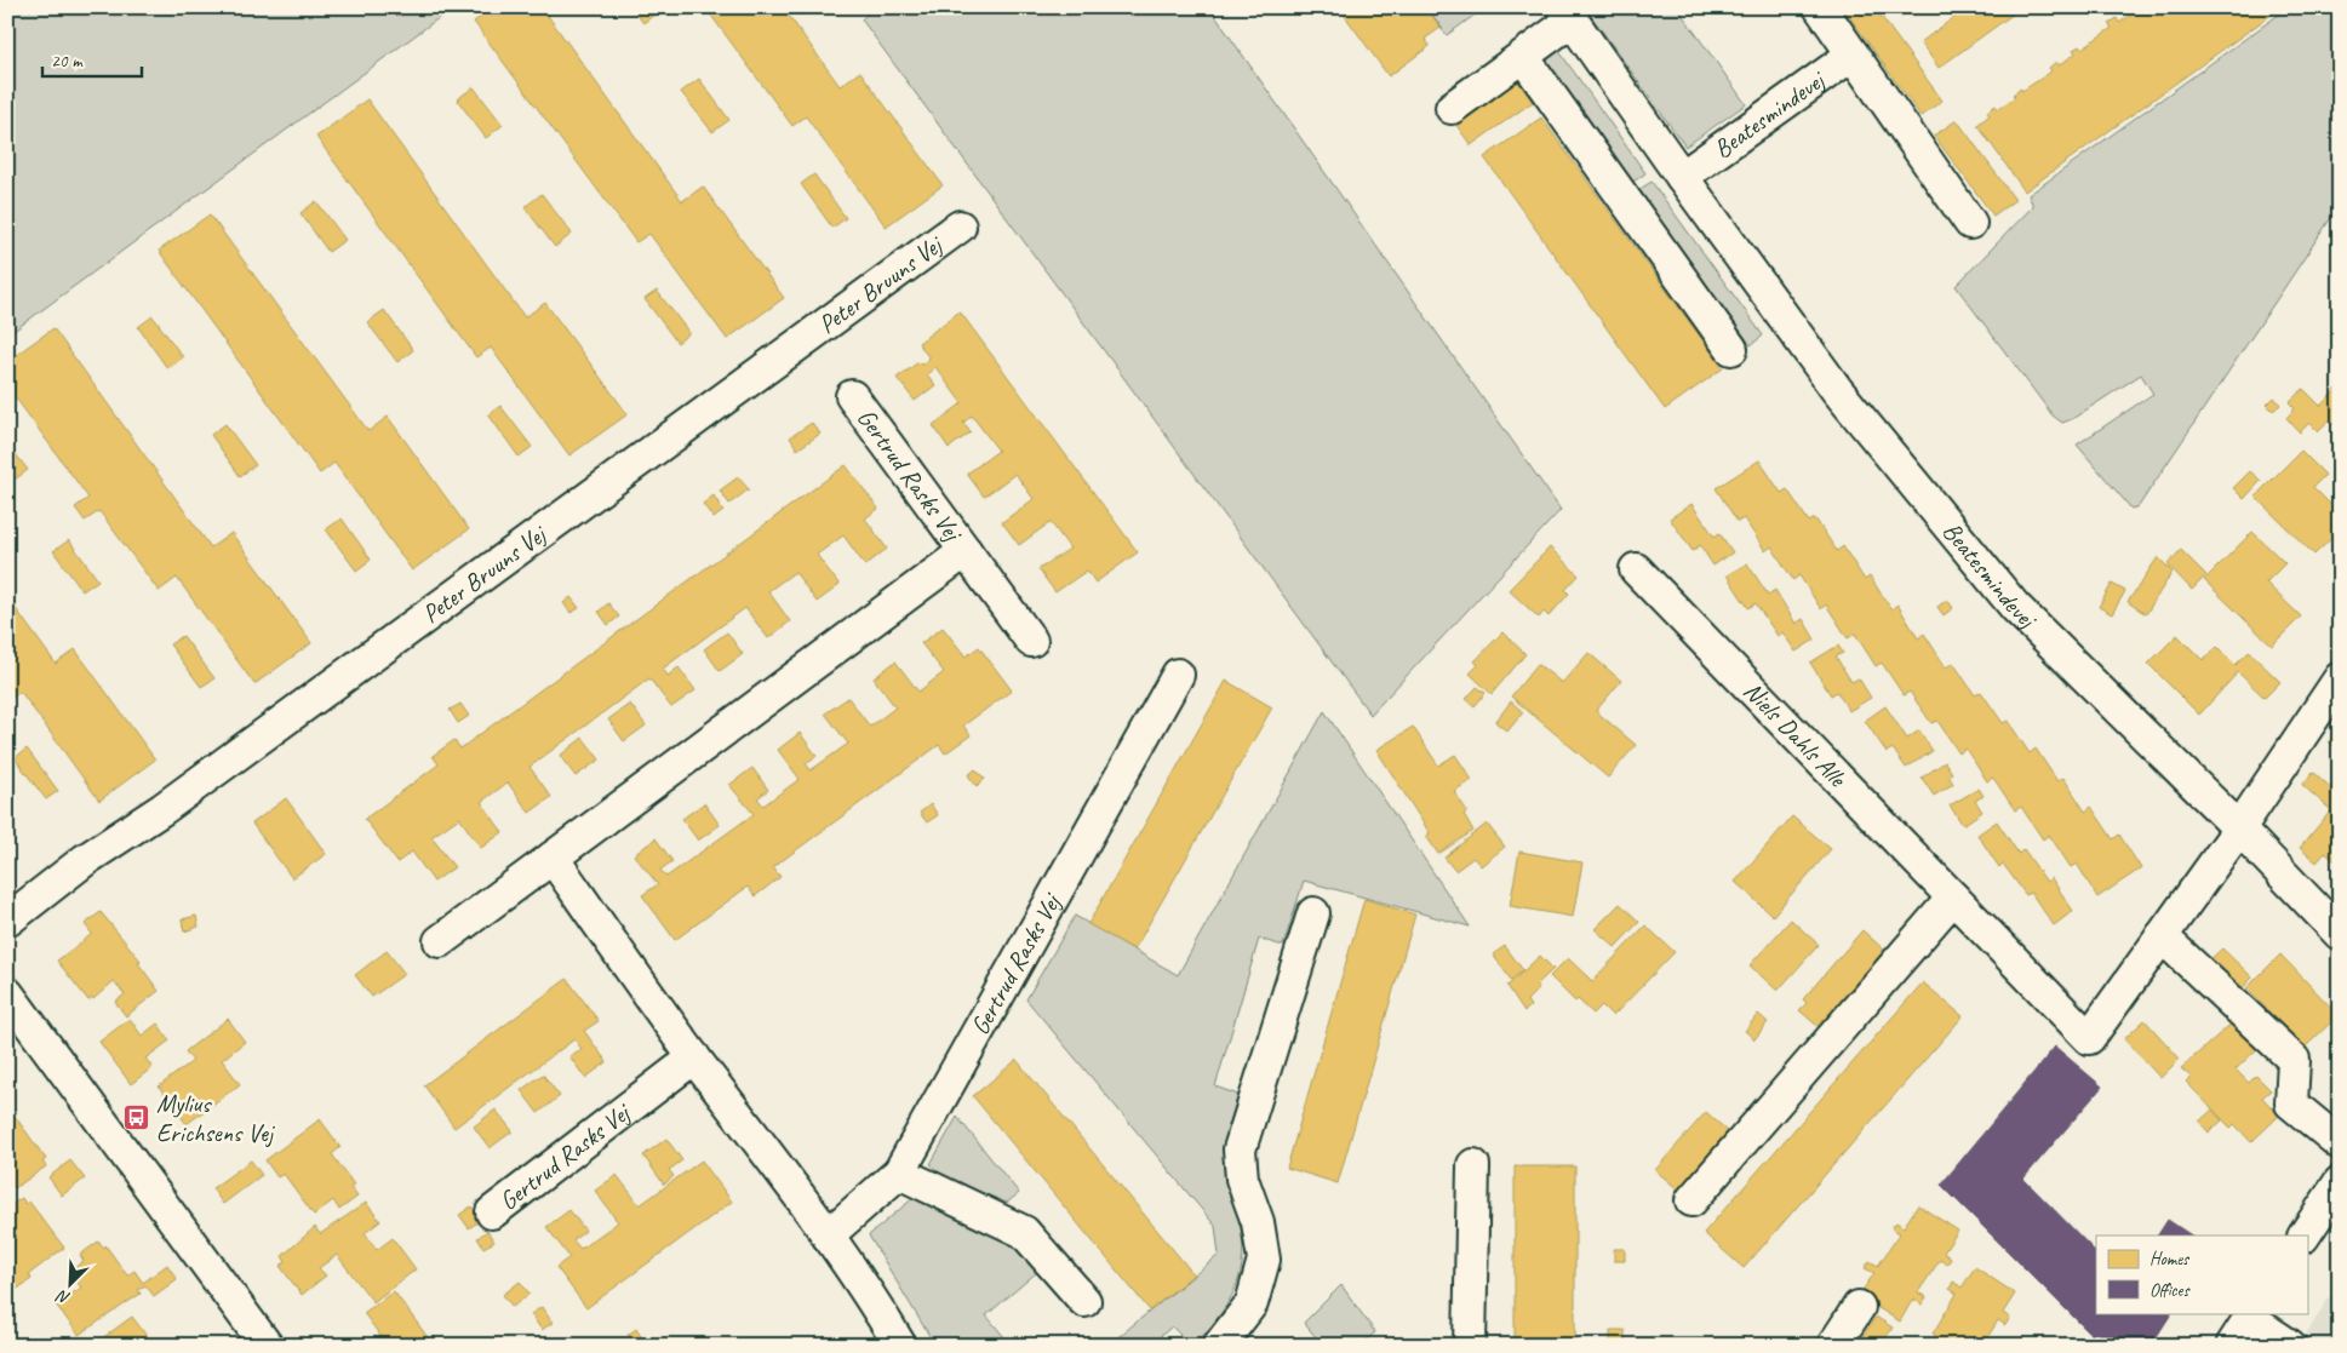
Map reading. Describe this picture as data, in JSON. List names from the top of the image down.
{
  "streets": {
    "street": [
      "Beatesmindevej",
      "Peter Bruuns Vej",
      "Gertrud Rasks Vej",
      "Niels Dahls Alle"
    ]
  },
  "crossings": [
    ["Beatesmindevej", "Niels Dahls Alle"]
  ],
  "places": {
    "bus stop": ["Mylius Erichsens Vej"]
  },
  "legend": ["Homes", "Offices"],
  "scale_bar": "20 m",
  "north": "bottom left"
}
